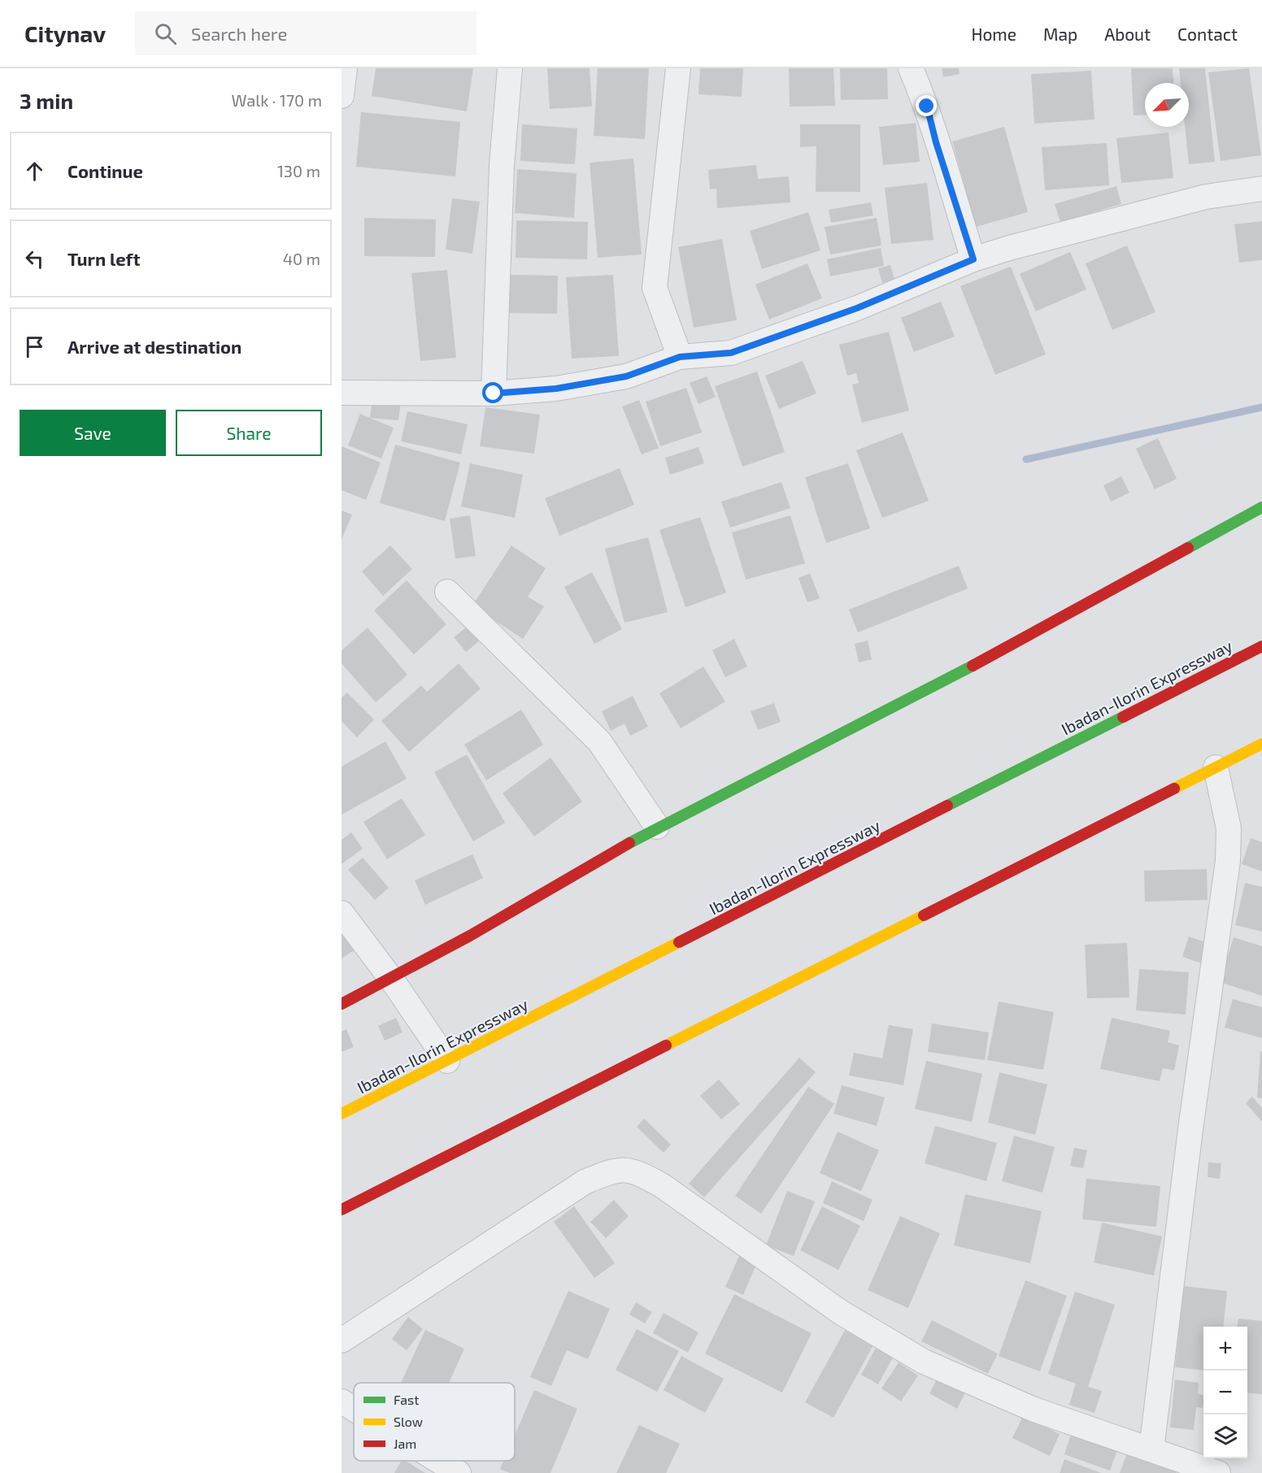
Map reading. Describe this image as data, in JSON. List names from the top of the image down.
{
  "streets": {
    "main road": ["Ibadan-Ilorin Expressway"]
  },
  "legend": ["Fast", "Slow", "Jam"],
  "north": "bottom left",
  "page": {
    "header": "Citynav",
    "search": "Search here",
    "nav": [
      "Home",
      "Map",
      "About",
      "Contact"
    ],
    "heading": ["3 min", "Walk · 170 m"],
    "list": [
      ["Continue", "130 m"],
      ["Turn left", "40 m"],
      "Arrive at destination"
    ],
    "buttons": ["Save", "Share"],
    "map_buttons": ["+", "−"]
  }
}
